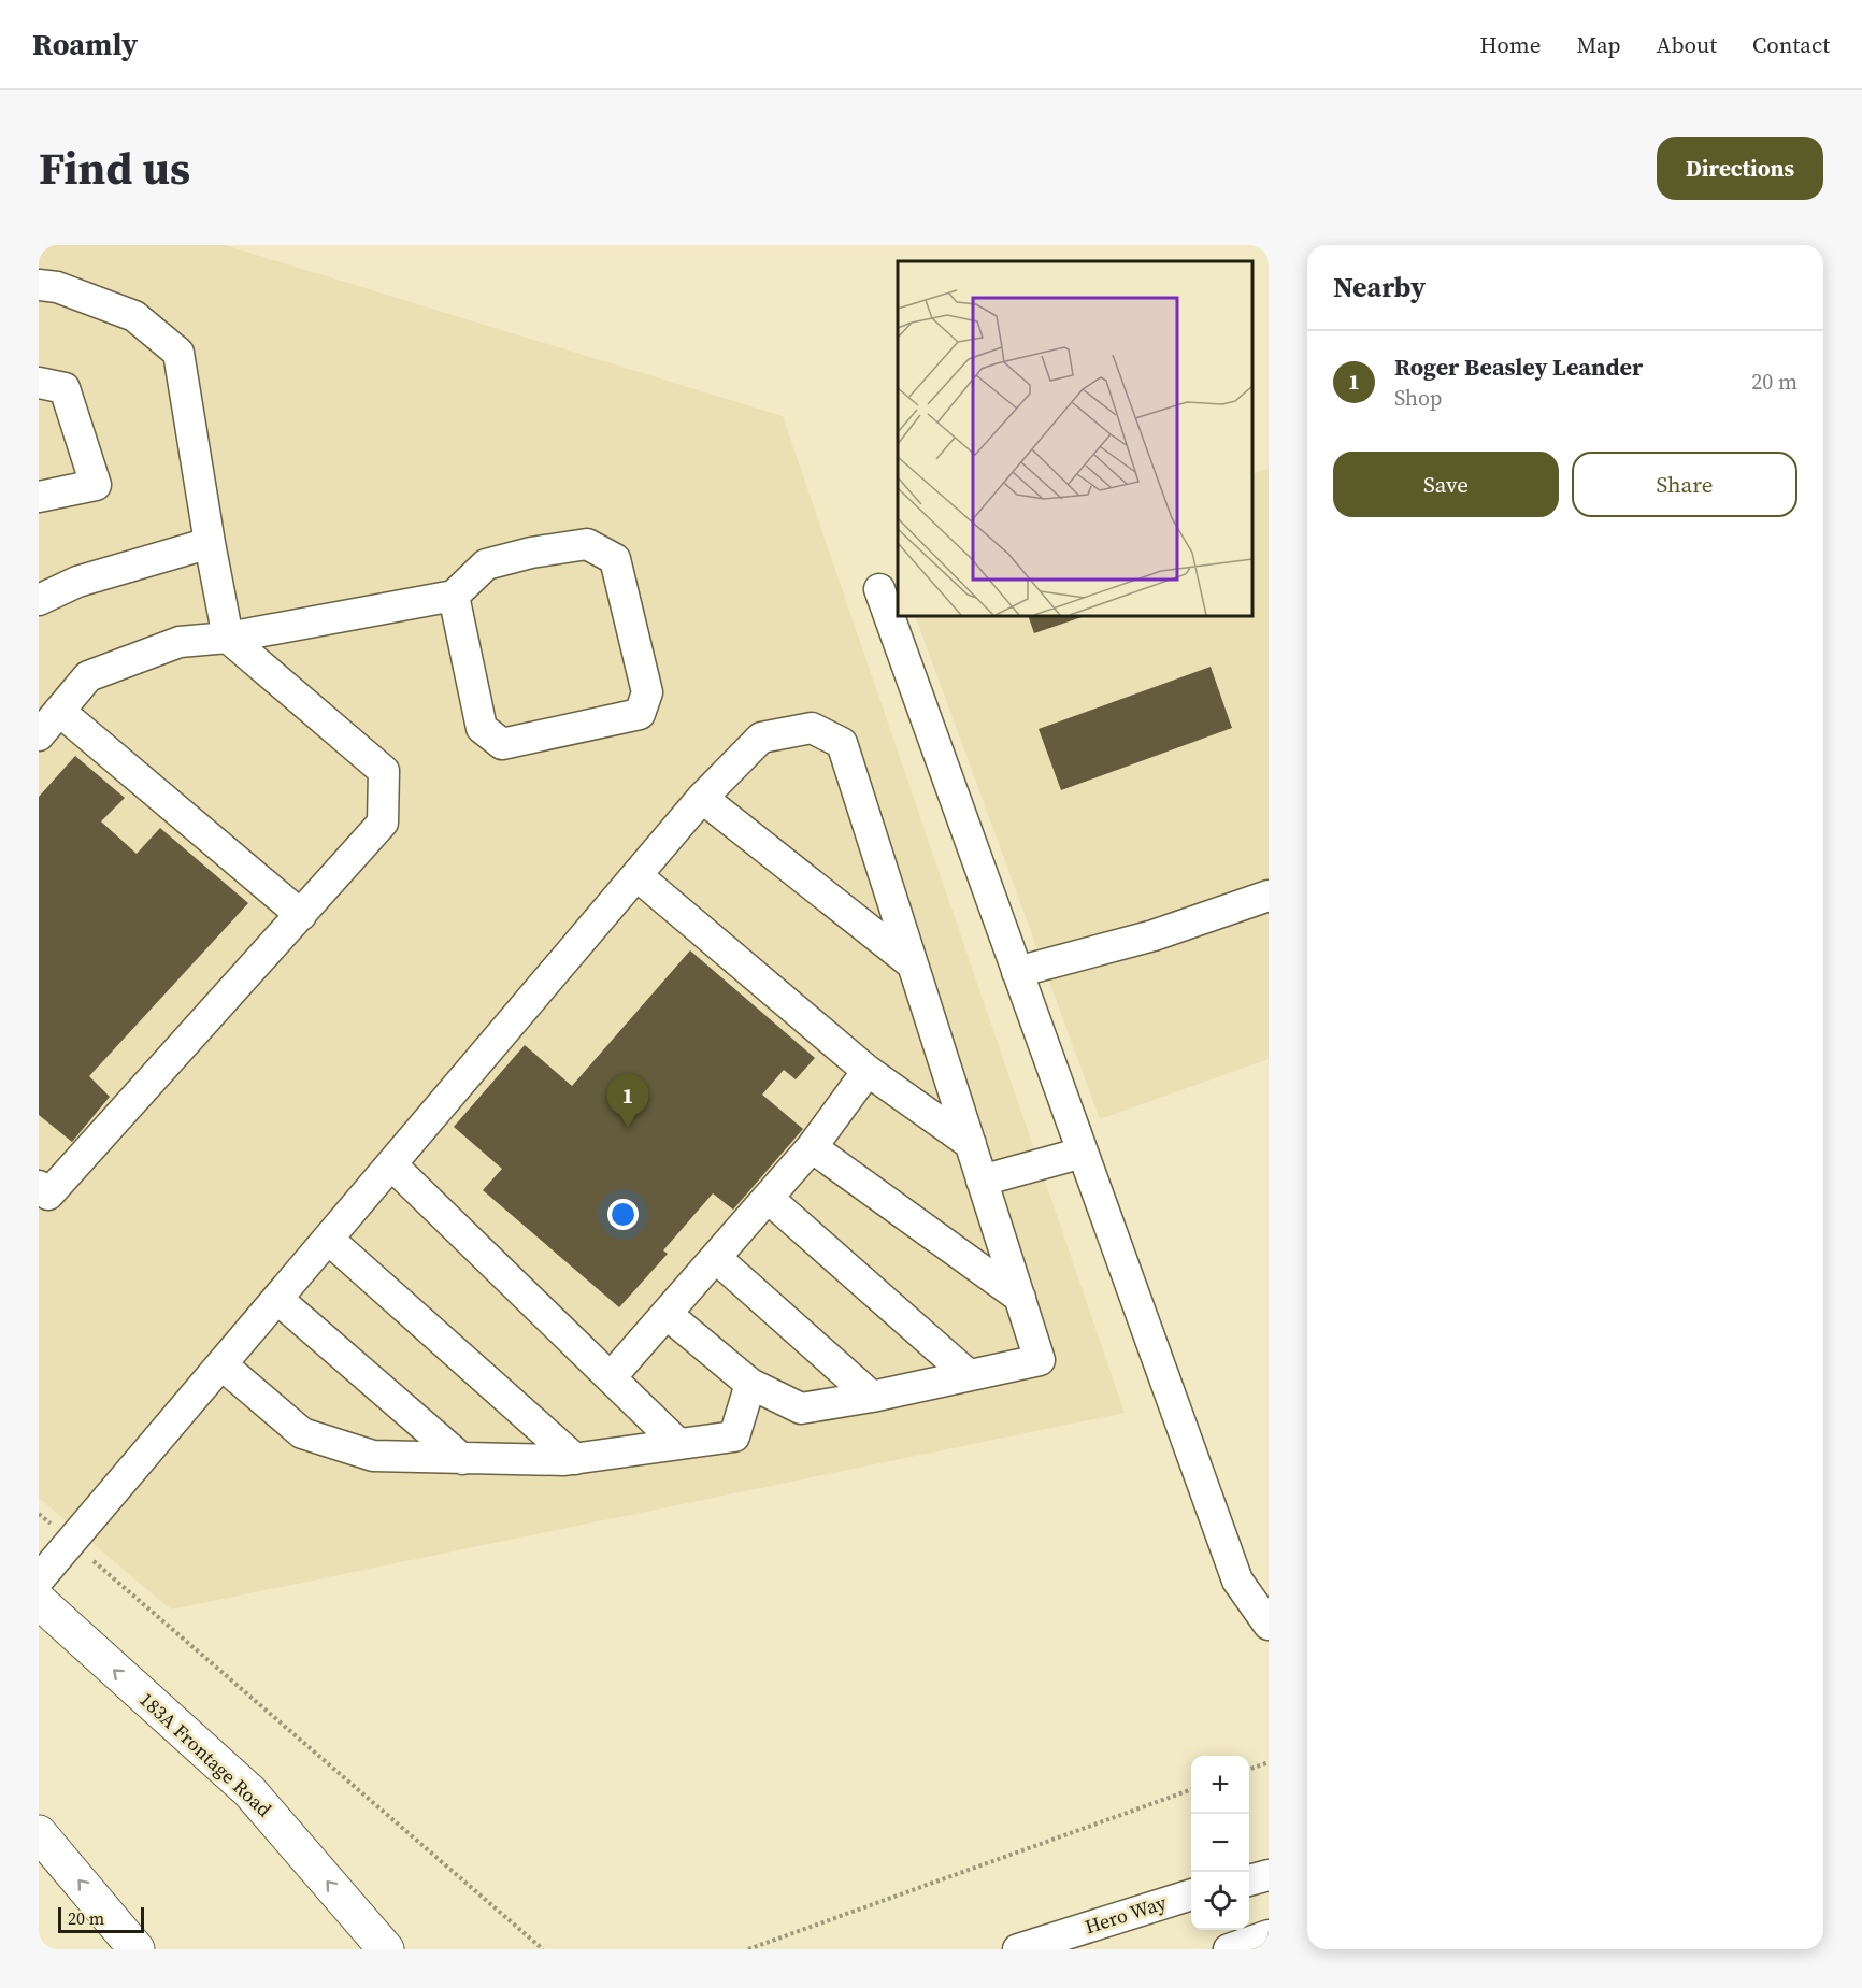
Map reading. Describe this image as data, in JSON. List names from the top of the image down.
{
  "streets": {
    "main road": ["183A Frontage Road"],
    "street": ["Hero Way"]
  },
  "scale_bar": "20 m",
  "page": {
    "header": "Roamly",
    "nav": [
      "Home",
      "Map",
      "About",
      "Contact"
    ],
    "title": "Find us",
    "buttons": [
      "Directions",
      ["Save", "Share"]
    ],
    "heading": "Nearby",
    "list": [
      {
        "mark": "1",
        "name": "Roger Beasley Leander",
        "note": "Shop",
        "value": "20 m"
      }
    ],
    "pins": "1",
    "map_buttons": ["+", "−"],
    "scale": "20 m"
  }
}
